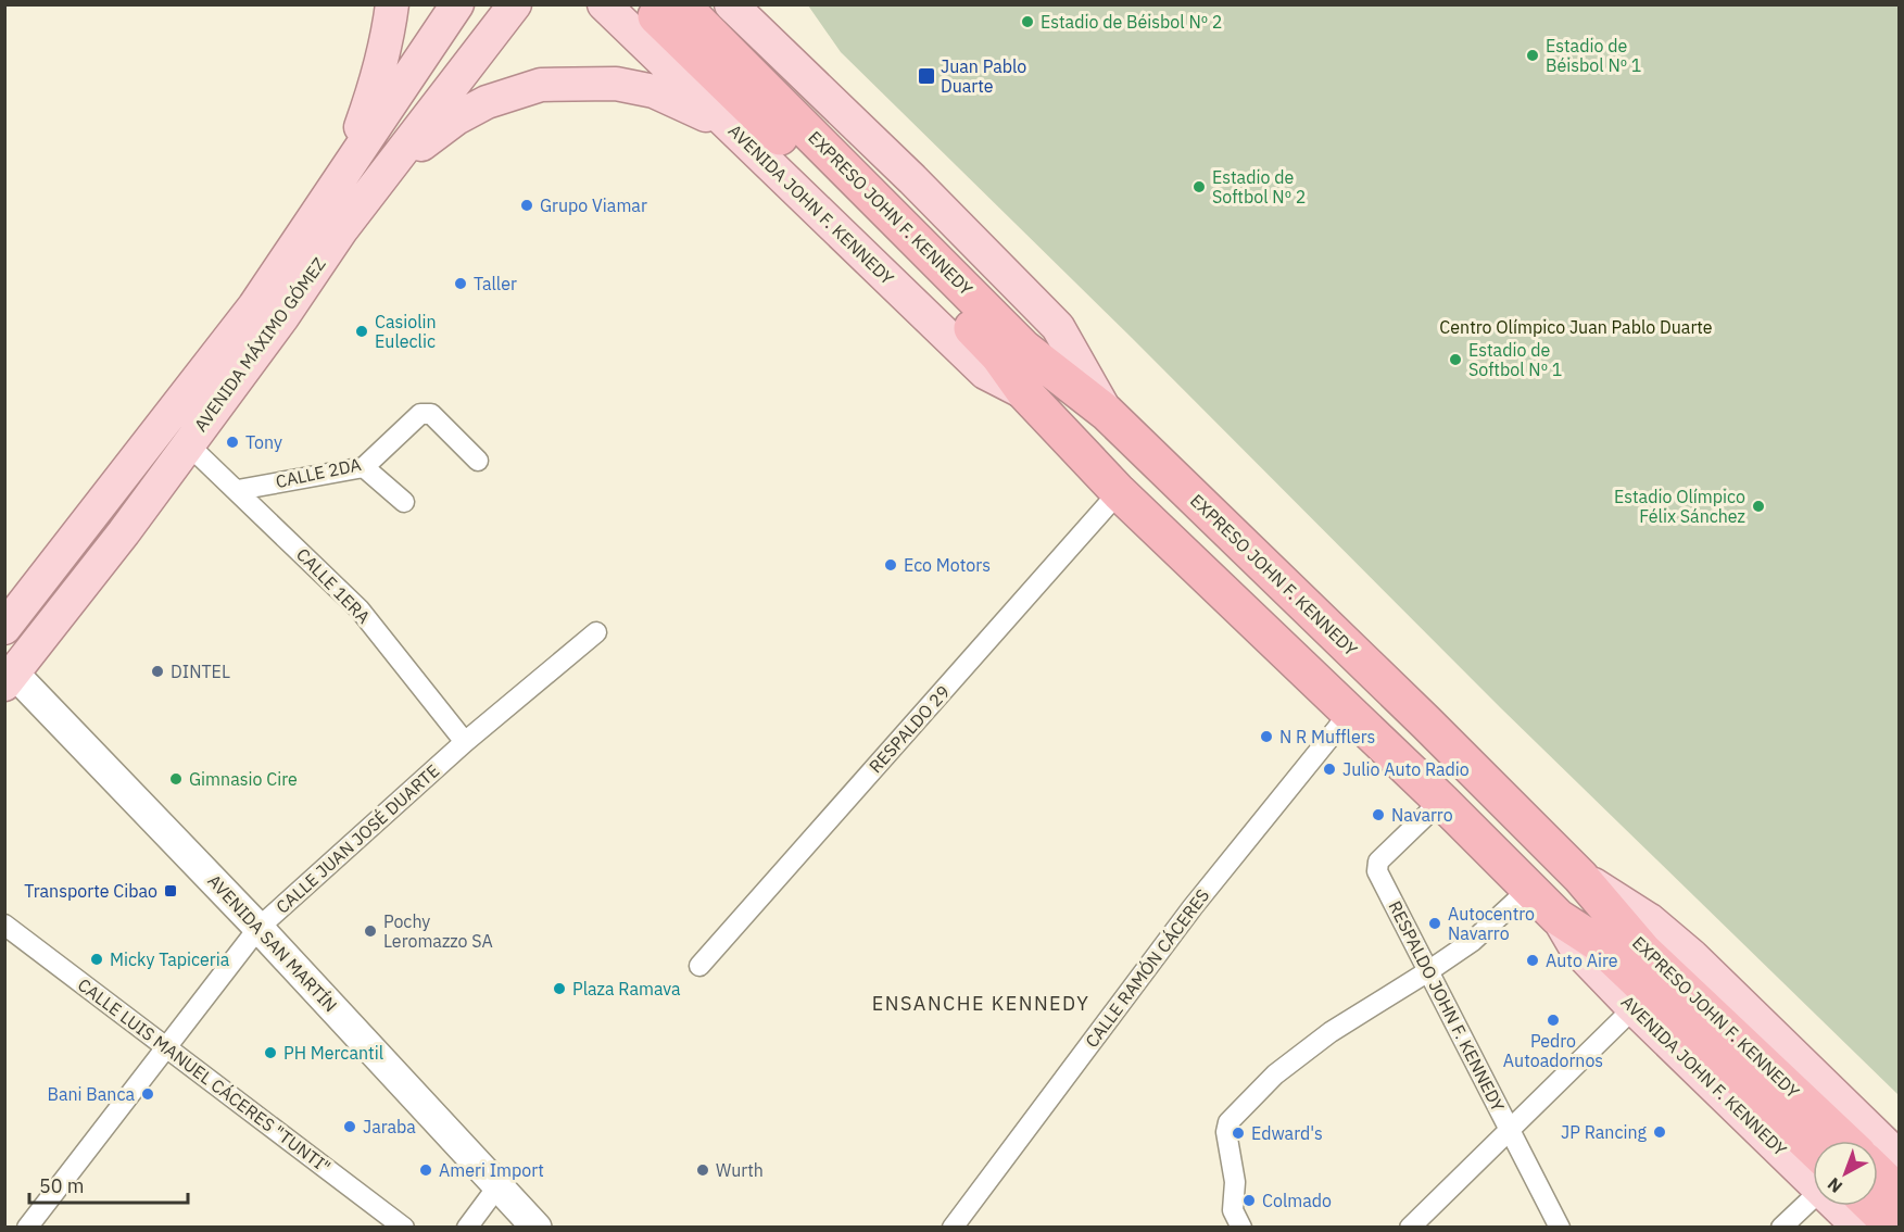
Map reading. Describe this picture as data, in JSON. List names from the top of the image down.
{
  "streets": {
    "highway": ["EXPRESO JOHN F. KENNEDY"],
    "main road": ["AVENIDA JOHN F. KENNEDY", "AVENIDA MÁXIMO GÓMEZ", "AVENIDA SAN MARTÍN"],
    "street": [
      "CALLE 2DA",
      "CALLE 1ERA",
      "RESPALDO 29",
      "CALLE JUAN JOSÉ DUARTE",
      "CALLE RAMÓN CÁCERES",
      "RESPALDO JOHN F. KENNEDY",
      "CALLE LUIS MANUEL CÁCERES \"TUNTI\""
    ]
  },
  "crossings": [
    ["AVENIDA JOHN F. KENNEDY", "EXPRESO JOHN F. KENNEDY"],
    ["EXPRESO JOHN F. KENNEDY", "RESPALDO 29"],
    ["EXPRESO JOHN F. KENNEDY", "CALLE RAMÓN CÁCERES"],
    ["EXPRESO JOHN F. KENNEDY", "RESPALDO JOHN F. KENNEDY"],
    ["AVENIDA MÁXIMO GÓMEZ", "CALLE 1ERA"],
    ["AVENIDA MÁXIMO GÓMEZ", "AVENIDA SAN MARTÍN"],
    ["CALLE 2DA", "CALLE 1ERA"],
    ["CALLE 1ERA", "CALLE JUAN JOSÉ DUARTE"],
    ["CALLE JUAN JOSÉ DUARTE", "AVENIDA SAN MARTÍN"],
    ["CALLE JUAN JOSÉ DUARTE", "CALLE LUIS MANUEL CÁCERES \"TUNTI\""]
  ],
  "districts": ["ENSANCHE KENNEDY"],
  "parks": ["Centro Olímpico Juan Pablo Duarte"],
  "places": {
    "other": [
      "Estadio de Béisbol Nº 2",
      "Estadio de Béisbol Nº 1",
      "Estadio de Softbol Nº 2",
      "Grupo Viamar",
      "Taller",
      "Casiolin Euleclic",
      "Estadio de Softbol Nº 1",
      "Tony",
      "Estadio Olímpico Félix Sánchez",
      "Eco Motors",
      "DINTEL",
      "N R Mufflers",
      "Julio Auto Radio",
      "Gimnasio Cire",
      "Navarro",
      "Autocentro Navarro",
      "Pochy Leromazzo SA",
      "Micky Tapiceria",
      "Auto Aire",
      "Plaza Ramava",
      "Pedro Autoadornos",
      "PH Mercantil",
      "Bani Banca",
      "Jaraba",
      "JP Rancing",
      "Edward's",
      "Ameri Import",
      "Wurth",
      "Colmado"
    ],
    "transit": ["Juan Pablo Duarte", "Transporte Cibao"]
  },
  "scale_bar": "50 m",
  "north": "bottom left"
}
